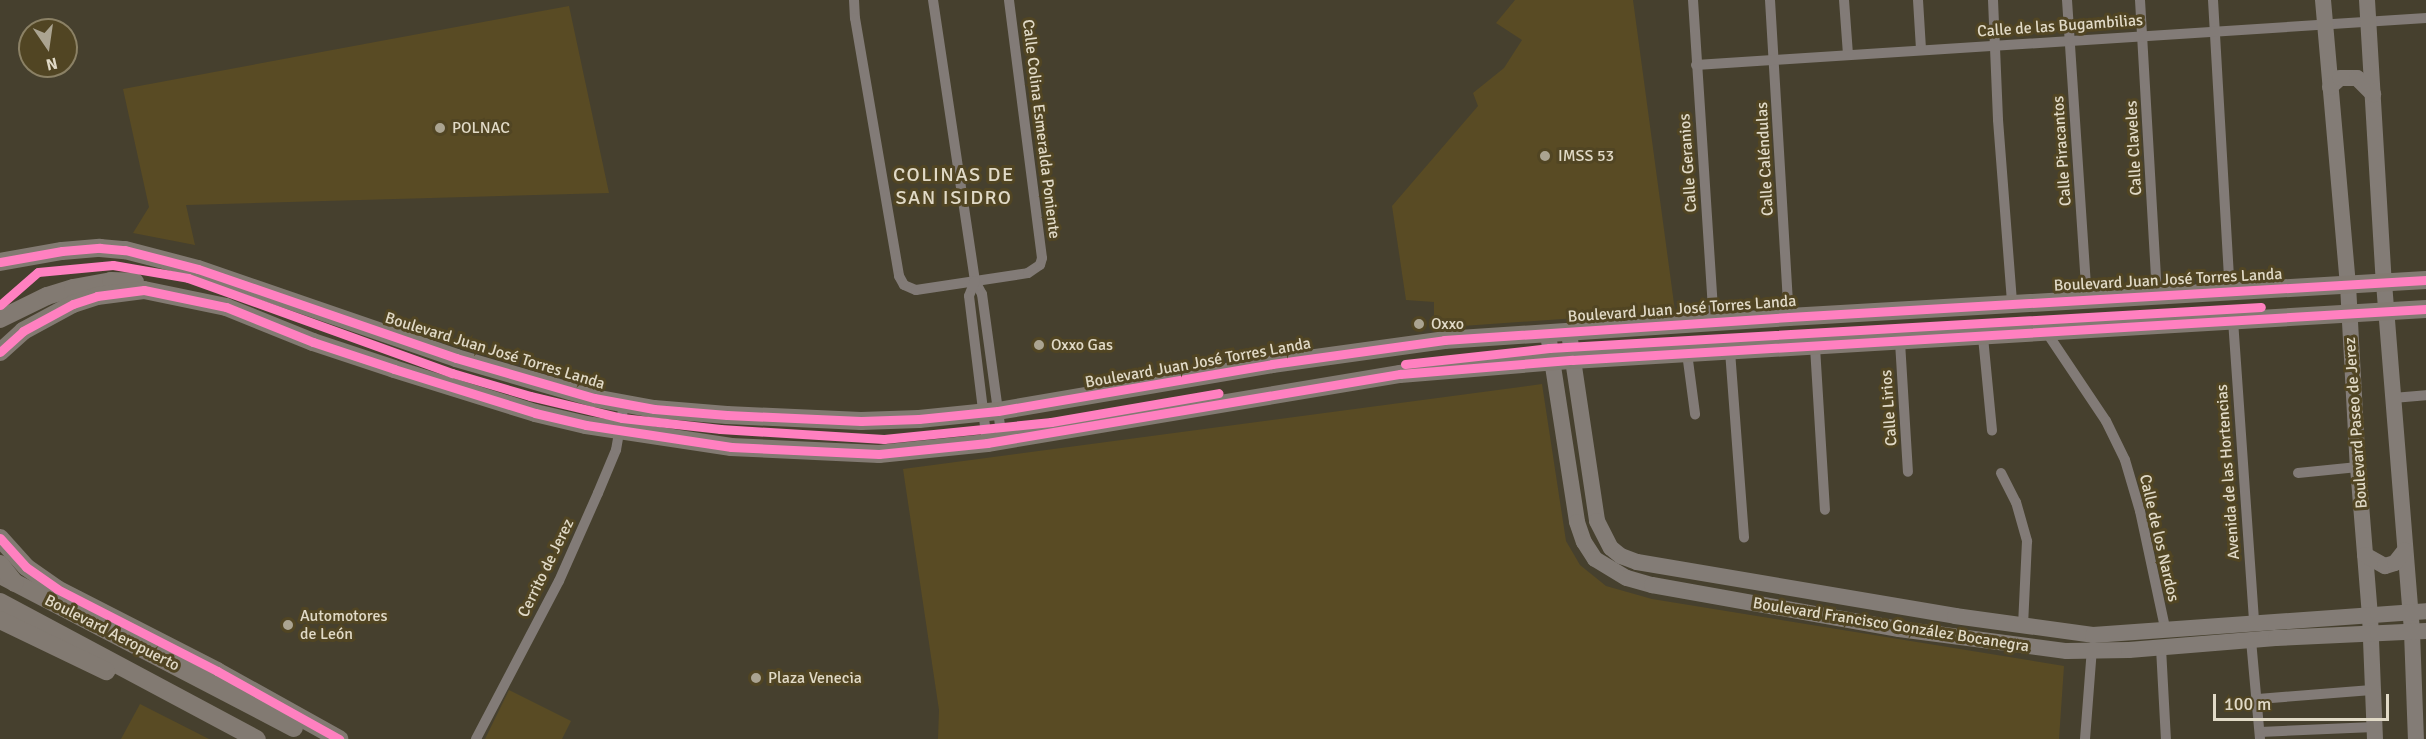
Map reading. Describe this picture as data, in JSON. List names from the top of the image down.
{
  "streets": {
    "main road": [
      "Boulevard Juan José Torres Landa",
      "Boulevard Paseo de Jerez",
      "Boulevard Francisco González Bocanegra",
      "Boulevard Aeropuerto"
    ],
    "street": [
      "Calle de las Bugambilias",
      "Calle Colina Esmeralda Poniente",
      "Calle Claveles",
      "Calle Piracantos",
      "Calle Caléndulas",
      "Calle Geranios",
      "Calle Lirios",
      "Avenida de las Hortencias",
      "Calle de los Nardos",
      "Cerrito de Jerez"
    ]
  },
  "crossings": [
    ["Calle de las Bugambilias", "Calle Claveles"],
    ["Calle de las Bugambilias", "Calle Piracantos"],
    ["Calle de las Bugambilias", "Calle Caléndulas"],
    ["Calle de las Bugambilias", "Calle Geranios"],
    ["Calle de las Bugambilias", "Boulevard Paseo de Jerez"],
    ["Calle Claveles", "Boulevard Juan José Torres Landa"],
    ["Calle Piracantos", "Boulevard Juan José Torres Landa"],
    ["Calle Caléndulas", "Boulevard Juan José Torres Landa"],
    ["Calle Geranios", "Boulevard Juan José Torres Landa"],
    ["Boulevard Juan José Torres Landa", "Boulevard Paseo de Jerez"],
    ["Boulevard Juan José Torres Landa", "Cerrito de Jerez"],
    ["Boulevard Juan José Torres Landa", "Boulevard Francisco González Bocanegra"],
    ["Boulevard Paseo de Jerez", "Boulevard Francisco González Bocanegra"],
    ["Avenida de las Hortencias", "Boulevard Francisco González Bocanegra"],
    ["Calle de los Nardos", "Boulevard Francisco González Bocanegra"]
  ],
  "districts": ["COLINAS DE SAN ISIDRO"],
  "places": [
    "POLNAC",
    "IMSS 53",
    "Oxxo",
    "Oxxo Gas",
    "Automotores de León",
    "Plaza Venecia"
  ],
  "scale_bar": "100 m",
  "north": "bottom"
}
